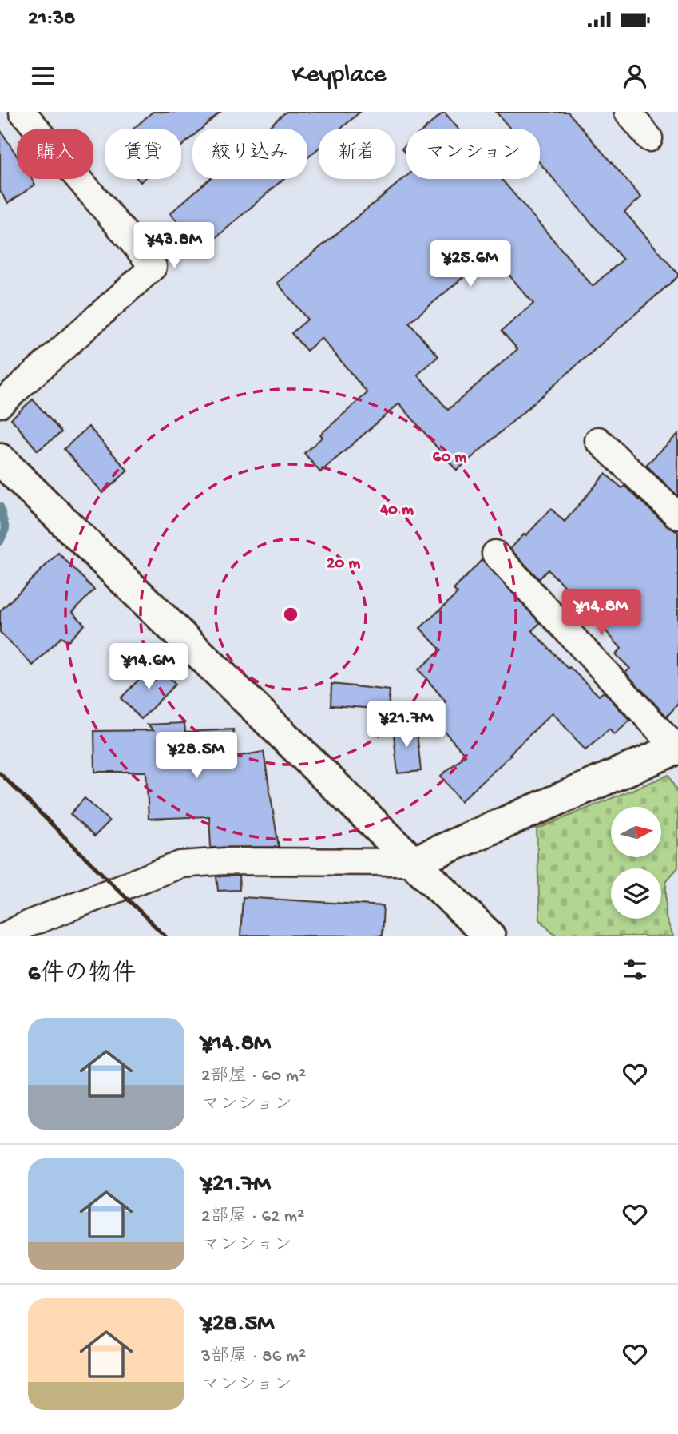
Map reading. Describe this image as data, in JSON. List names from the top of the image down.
{
  "north": "right",
  "page": {
    "status": "21:38",
    "header": "Keyplace",
    "chip": [
      "購入",
      "賃貸",
      "絞り込み",
      "新着",
      "マンション"
    ],
    "price": [
      "¥43.8M",
      "¥25.6M",
      "¥14.8M",
      "¥14.6M",
      "¥21.7M",
      "¥28.5M"
    ],
    "heading": "6件の物件",
    "list": [
      {
        "name": "¥14.8M",
        "note": "2部屋 · 60 m² · マンション"
      },
      {
        "name": "¥21.7M",
        "note": "2部屋 · 62 m² · マンション"
      },
      {
        "name": "¥28.5M",
        "note": "3部屋 · 86 m² · マンション"
      }
    ]
  },
  "rings": ["60 m", "40 m", "20 m"]
}
